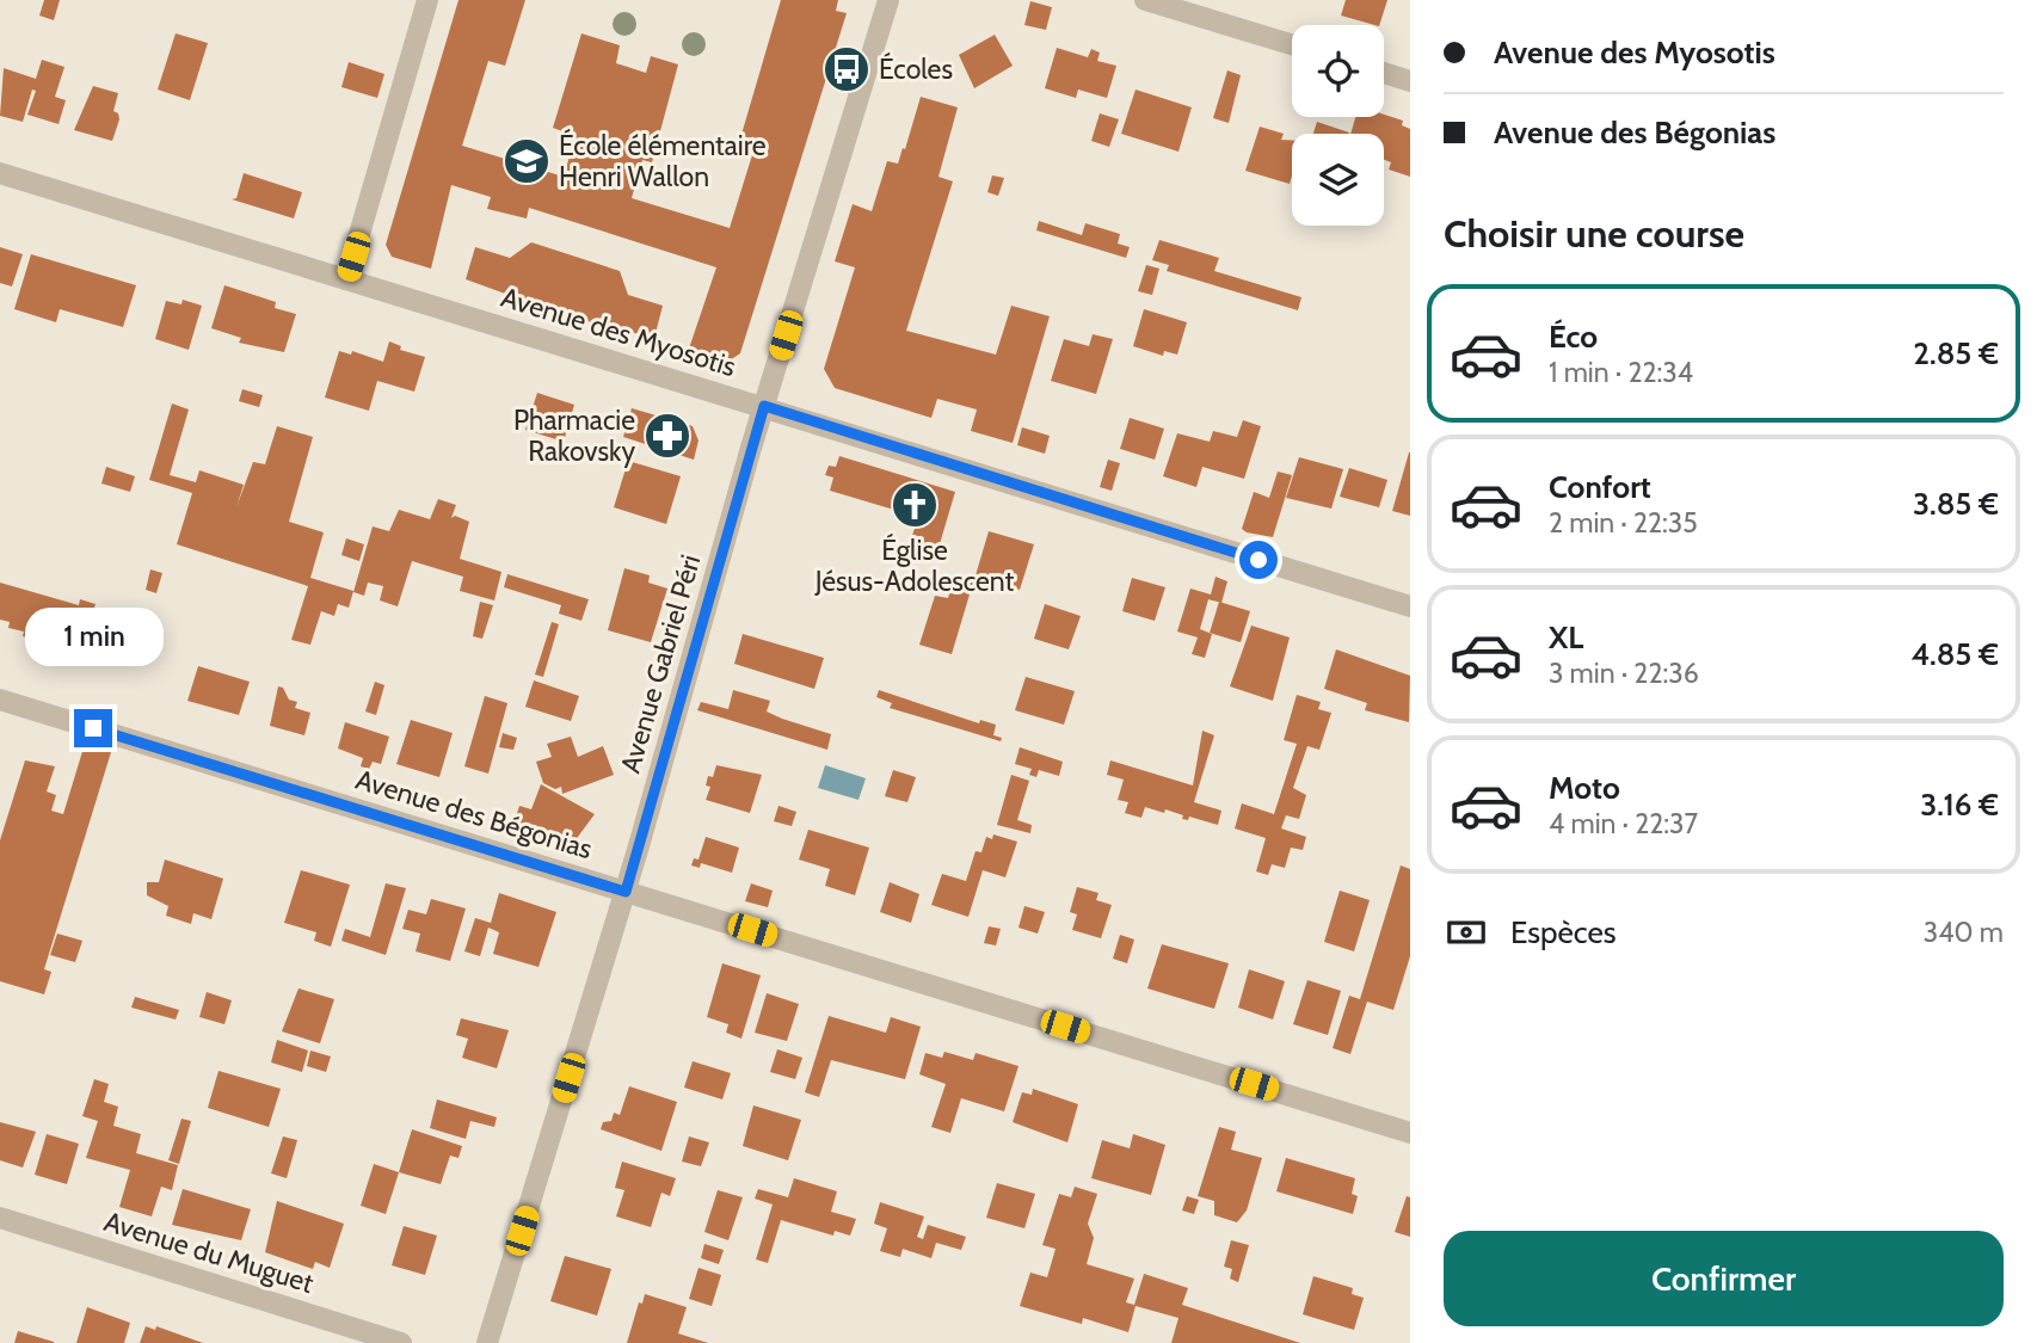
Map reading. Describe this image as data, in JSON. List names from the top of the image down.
{
  "streets": {
    "street": [
      "Avenue des Myosotis",
      "Avenue Gabriel Péri",
      "Avenue des Bégonias",
      "Avenue du Muguet"
    ]
  },
  "crossings": [
    ["Avenue des Myosotis", "Avenue Gabriel Péri"],
    ["Avenue Gabriel Péri", "Avenue des Bégonias"]
  ],
  "places": {
    "bus stop": ["Écoles"],
    "school or university": ["École élémentaire Henri Wallon"],
    "pharmacy": ["Pharmacie Rakovsky"],
    "church": ["Église Jésus-Adolescent"]
  },
  "page": {
    "banner": ["Avenue des Myosotis", "Avenue des Bégonias"],
    "heading": "Choisir une course",
    "list": [
      {
        "name": "Éco",
        "note": "1 min · 22:34",
        "value": "2.85 €"
      },
      {
        "name": "Confort",
        "note": "2 min · 22:35",
        "value": "3.85 €"
      },
      {
        "name": "XL",
        "note": "3 min · 22:36",
        "value": "4.85 €"
      },
      {
        "name": "Moto",
        "note": "4 min · 22:37",
        "value": "3.16 €"
      }
    ],
    "bubble": "1 min",
    "pay": ["Espèces", "340 m"],
    "buttons": "Confirmer"
  }
}
